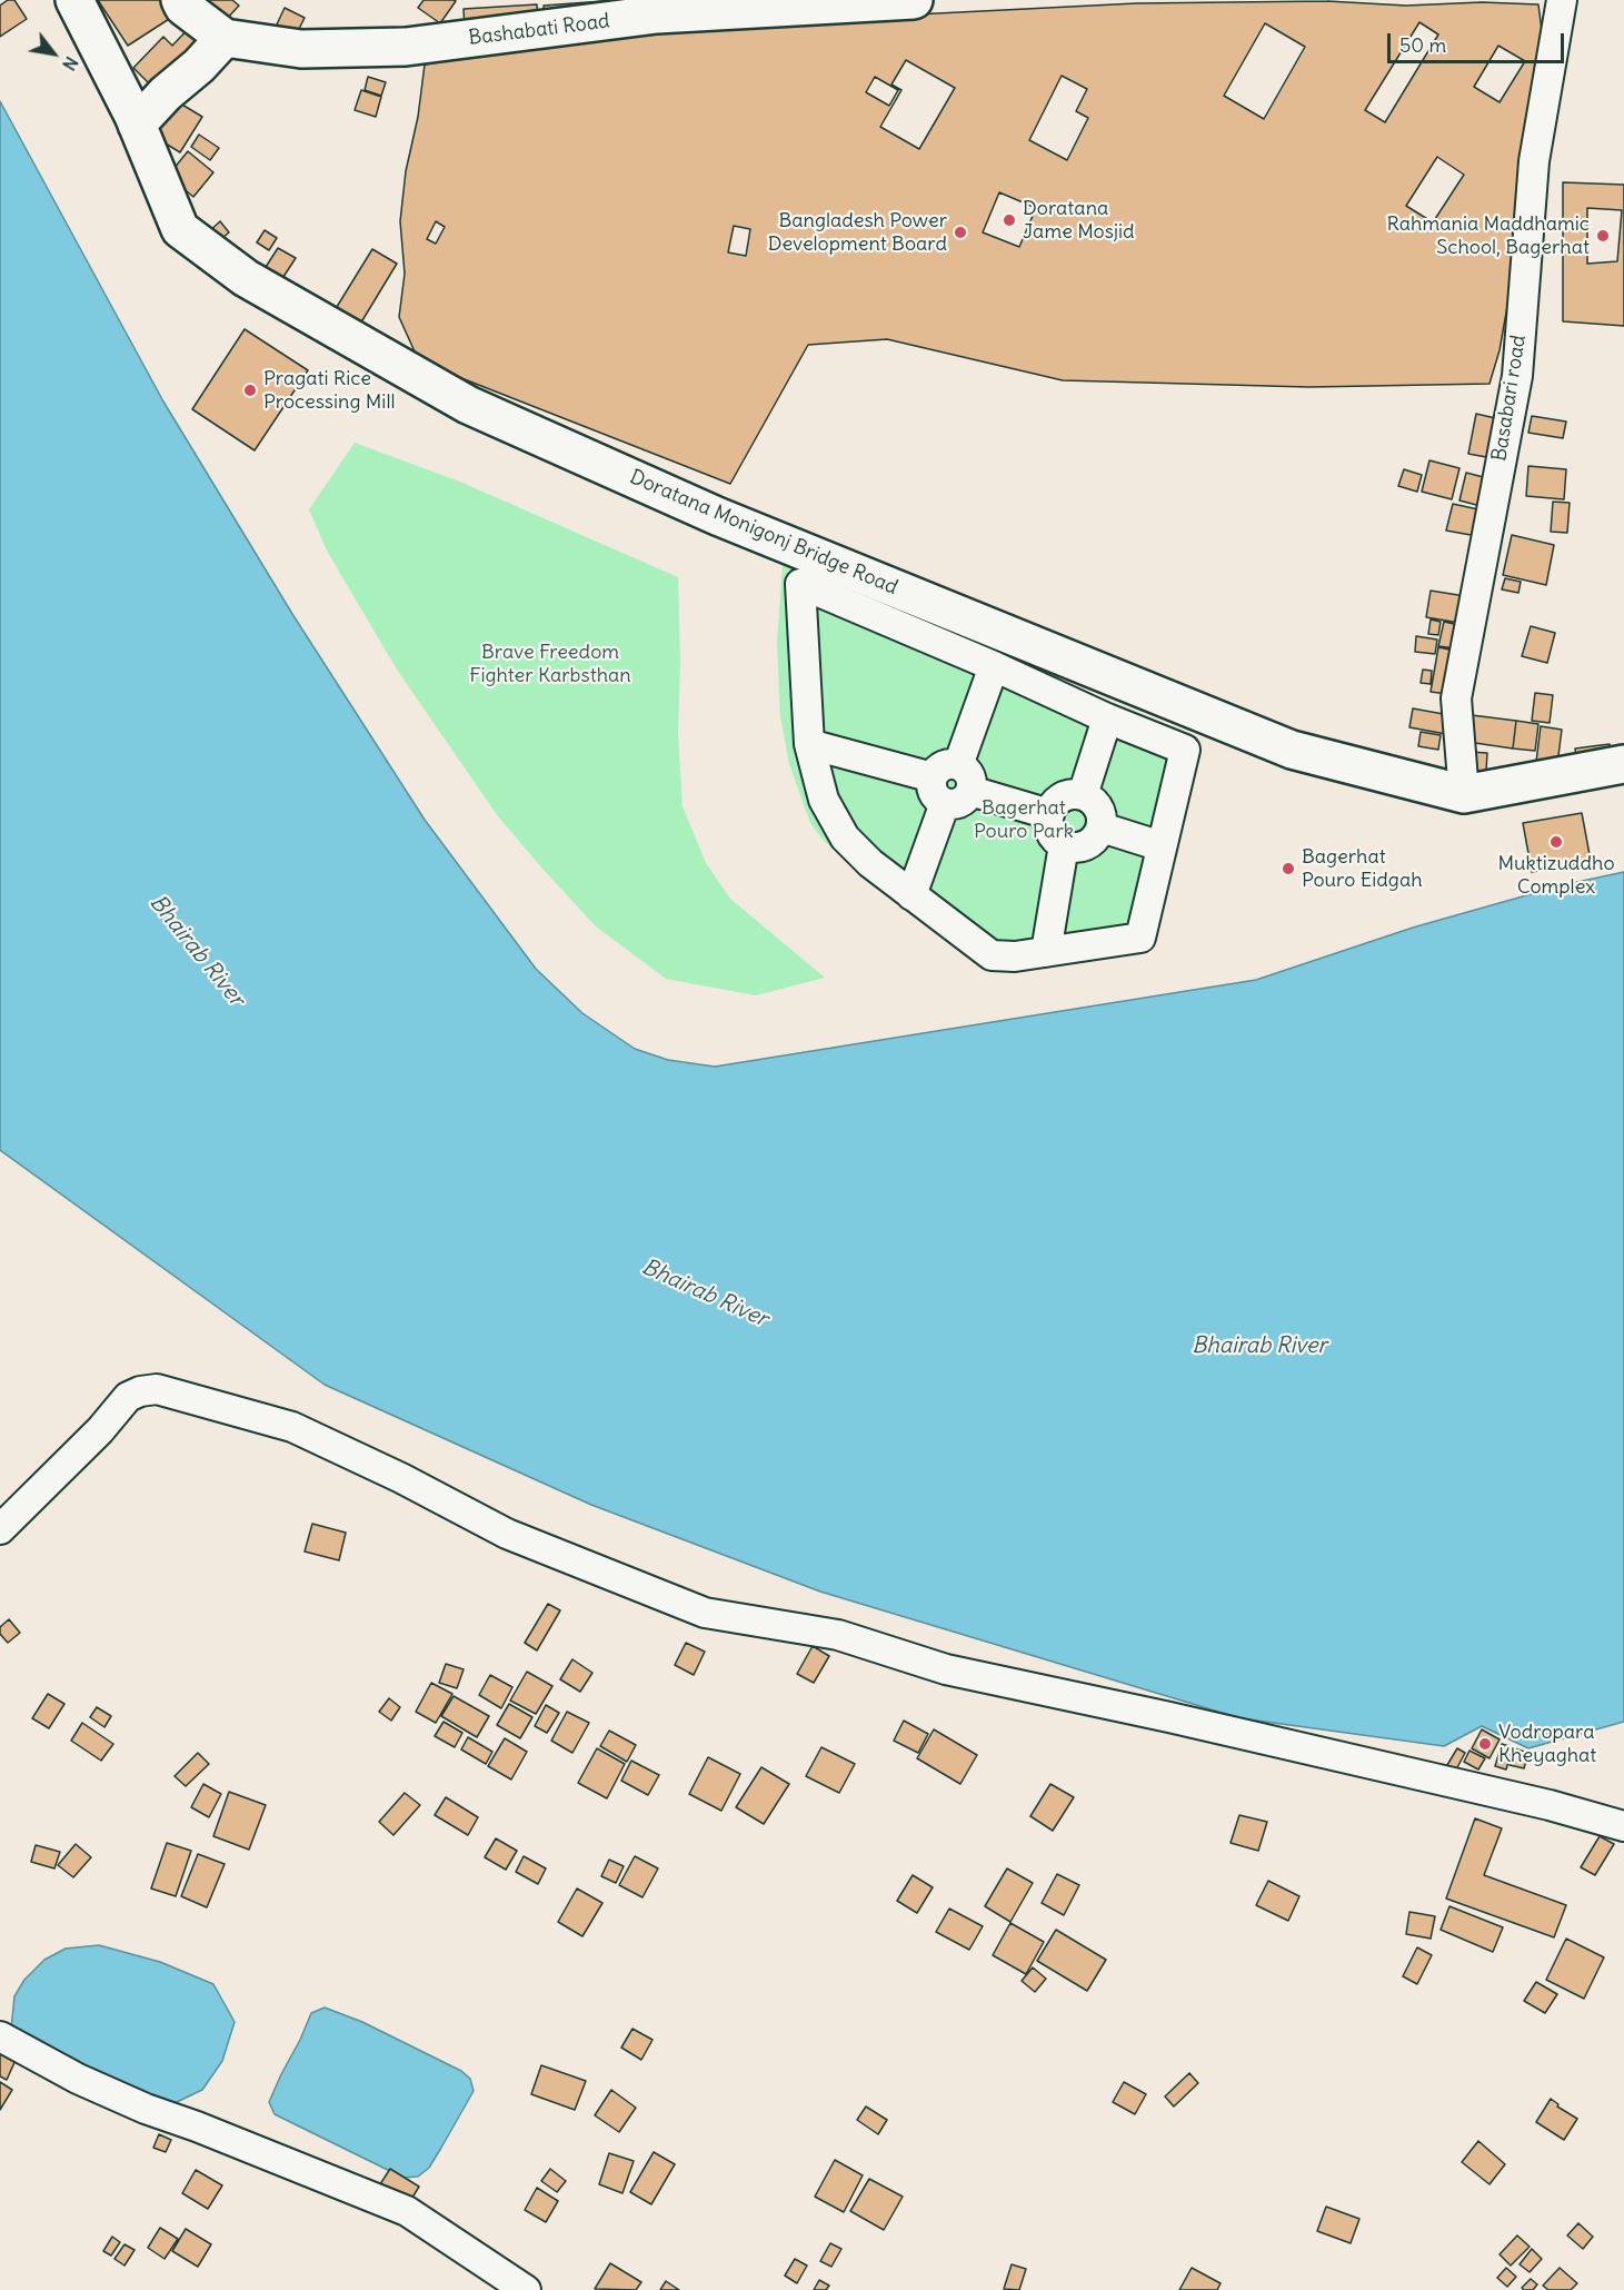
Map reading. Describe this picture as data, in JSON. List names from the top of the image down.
{
  "streets": {
    "main road": ["Bashabati Road", "Doratana Monigonj Bridge Road"],
    "street": ["Basabari road"]
  },
  "crossings": [
    ["Basabari road", "Doratana Monigonj Bridge Road"]
  ],
  "water": ["Bhairab River"],
  "parks": ["Brave Freedom Fighter Karbsthan", "Bagerhat Pouro Park"],
  "places": [
    "Doratana Jame Mosjid",
    "Bangladesh Power Development Board",
    "Rahmania Maddhamic School, Bagerhat",
    "Pragati Rice Processing Mill",
    "Muktizuddho Complex",
    "Bagerhat Pouro Eidgah",
    "Vodropara Kheyaghat"
  ],
  "scale_bar": "50 m",
  "north": "bottom right"
}
